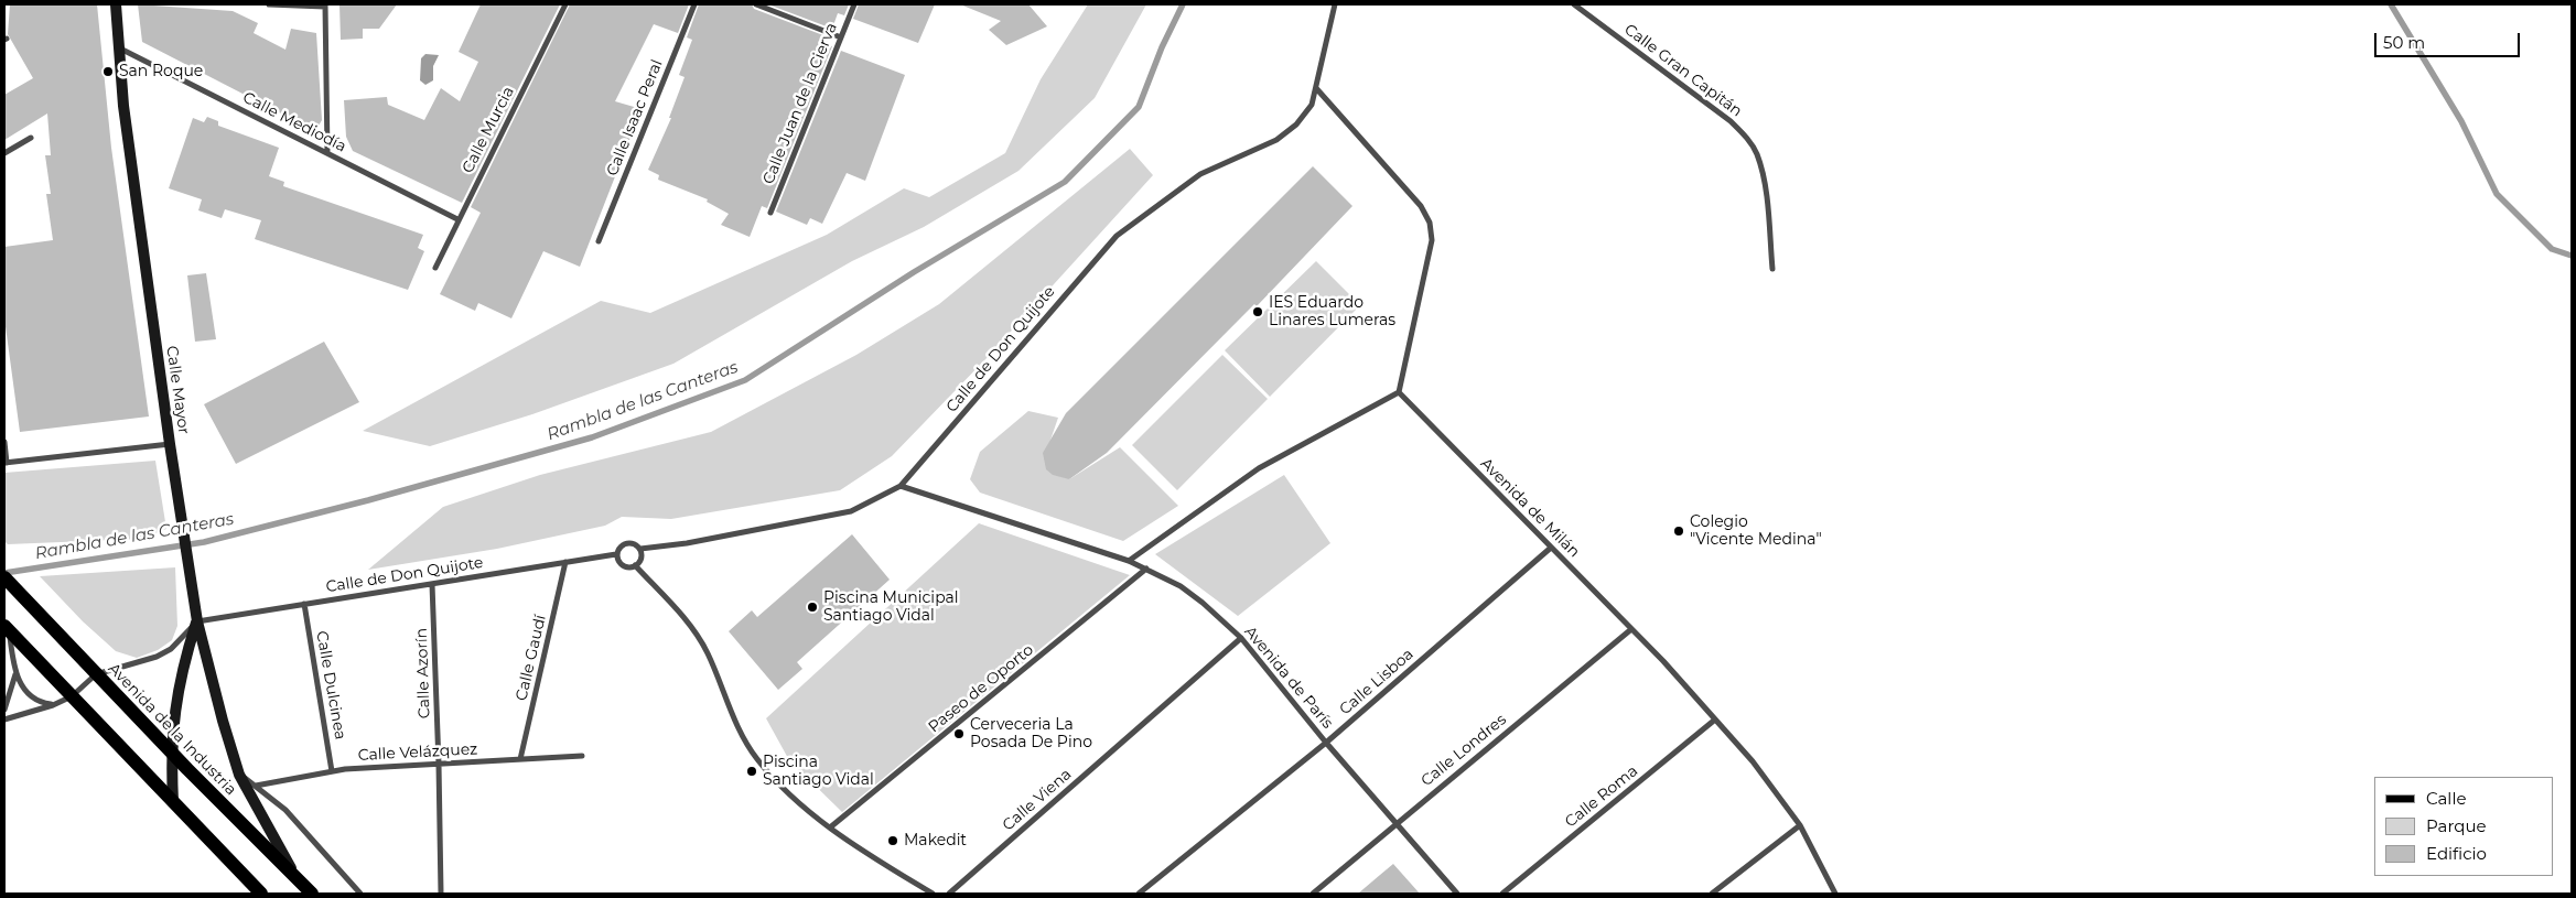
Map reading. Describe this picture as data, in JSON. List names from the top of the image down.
{
  "streets": {
    "main road": ["Calle Mayor", "Avenida de la Industria"],
    "street": [
      "Calle Gran Capitán",
      "Calle Juan de la Cierva",
      "Calle Isaac Peral",
      "Calle Mediodía",
      "Calle Murcia",
      "Calle de Don Quijote",
      "Avenida de Milán",
      "Calle Gaudí",
      "Calle Azorín",
      "Avenida de París",
      "Calle Lisboa",
      "Calle Dulcinea",
      "Paseo de Oporto",
      "Calle Londres",
      "Calle Velázquez",
      "Calle Roma",
      "Calle Viena"
    ]
  },
  "crossings": [
    ["Calle Mediodía", "Calle Murcia"],
    ["Calle Mediodía", "Calle Mayor"],
    ["Calle de Don Quijote", "Calle Mayor"],
    ["Calle de Don Quijote", "Calle Gaudí"],
    ["Calle de Don Quijote", "Calle Azorín"],
    ["Calle de Don Quijote", "Avenida de París"],
    ["Calle de Don Quijote", "Calle Dulcinea"],
    ["Calle Mayor", "Avenida de la Industria"],
    ["Avenida de Milán", "Calle Lisboa"],
    ["Avenida de Milán", "Calle Londres"],
    ["Avenida de Milán", "Calle Roma"],
    ["Calle Gaudí", "Calle Velázquez"],
    ["Calle Azorín", "Calle Velázquez"],
    ["Avenida de París", "Calle Lisboa"],
    ["Avenida de París", "Paseo de Oporto"],
    ["Avenida de París", "Calle Londres"],
    ["Avenida de París", "Calle Viena"],
    ["Calle Dulcinea", "Calle Velázquez"]
  ],
  "water": ["Rambla de las Canteras"],
  "places": [
    "San Roque",
    "IES Eduardo Linares Lumeras",
    "Colegio \"Vicente Medina\"",
    "Piscina Municipal Santiago Vidal",
    "Cerveceria La Posada De Pino",
    "Piscina Santiago Vidal",
    "Makedit"
  ],
  "legend": ["Calle", "Parque", "Edificio"],
  "scale_bar": "50 m"
}
